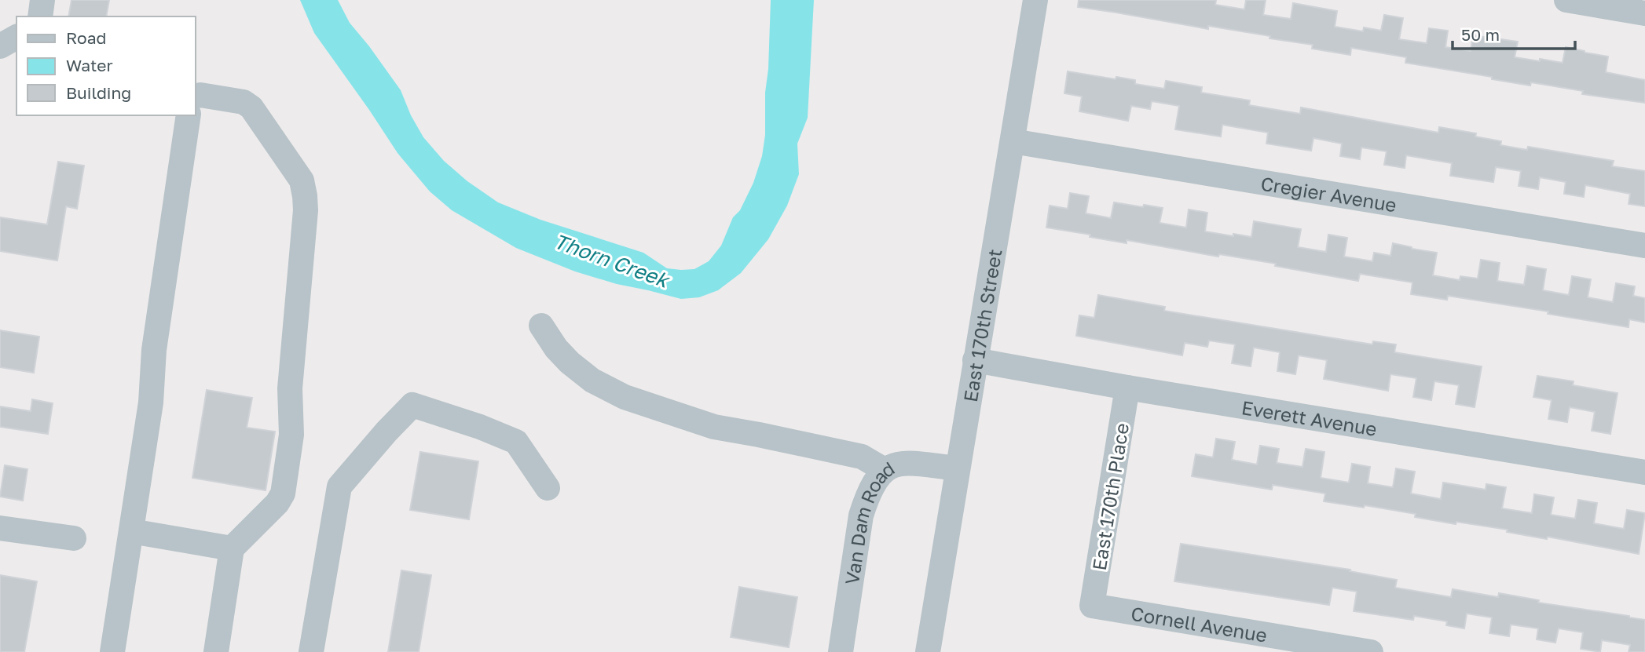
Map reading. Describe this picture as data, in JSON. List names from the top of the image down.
{
  "streets": {
    "street": [
      "Cregier Avenue",
      "East 170th Street",
      "Everett Avenue",
      "East 170th Place",
      "Van Dam Road",
      "Cornell Avenue"
    ]
  },
  "crossings": [
    ["Cregier Avenue", "East 170th Street"],
    ["East 170th Street", "Everett Avenue"],
    ["East 170th Street", "Van Dam Road"],
    ["Everett Avenue", "East 170th Place"],
    ["East 170th Place", "Cornell Avenue"]
  ],
  "water": ["Thorn Creek"],
  "legend": ["Road", "Water", "Building"],
  "scale_bar": "50 m"
}
